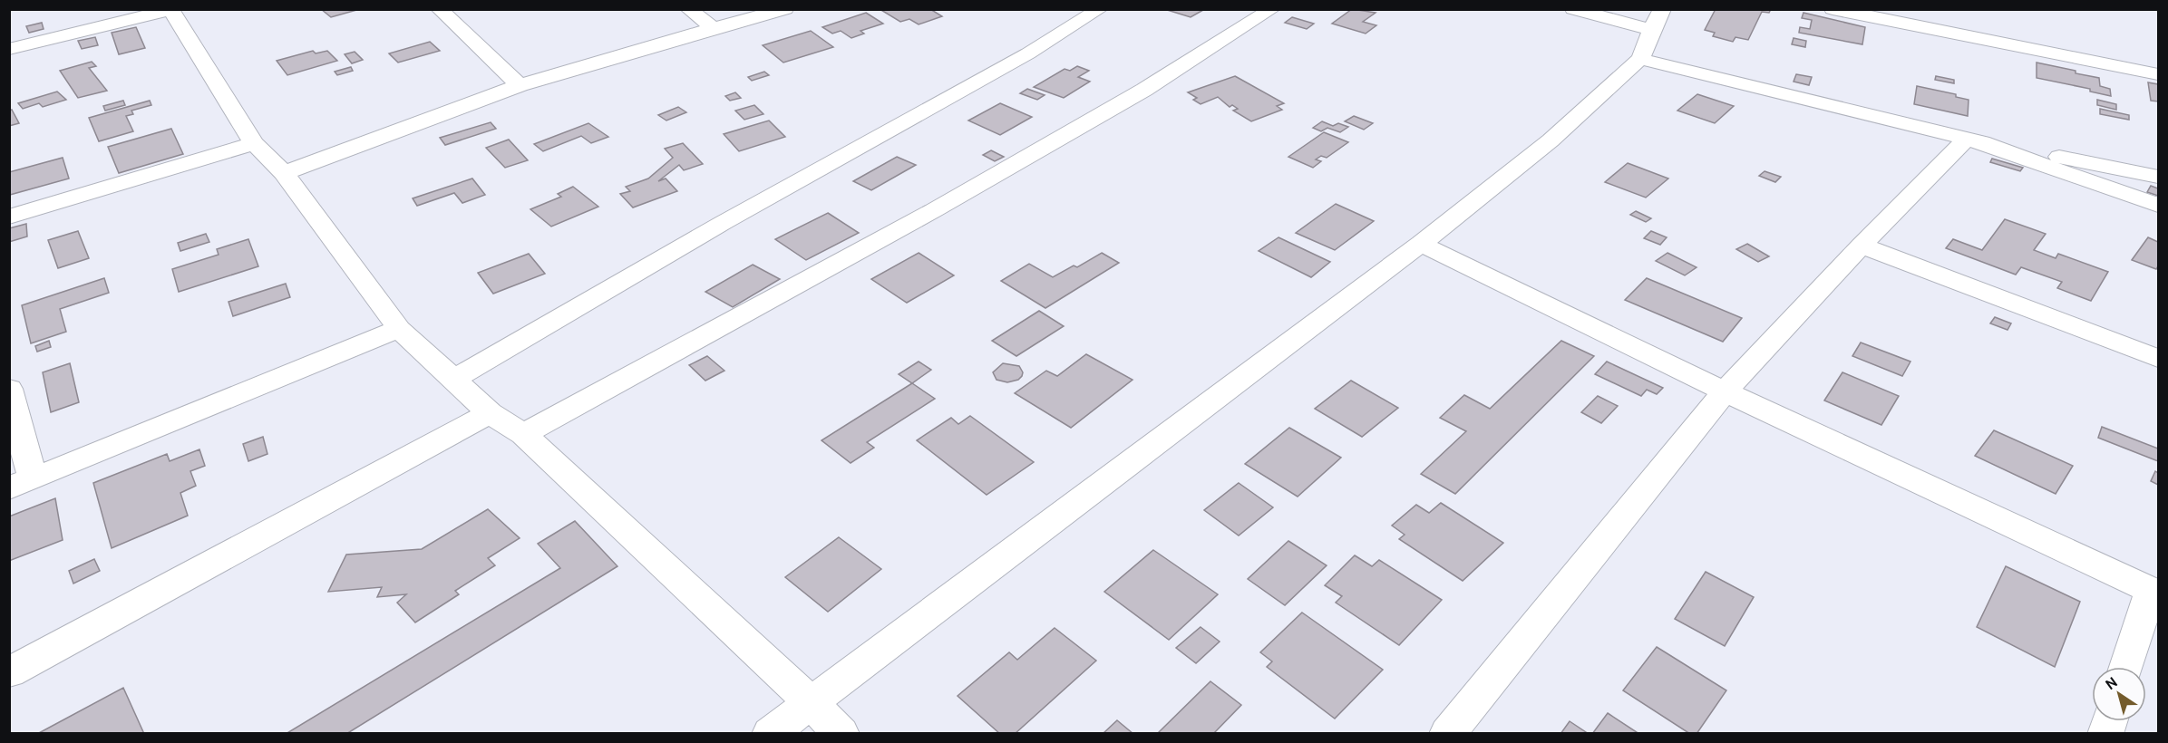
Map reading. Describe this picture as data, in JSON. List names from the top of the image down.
{
  "north": "top left"
}
